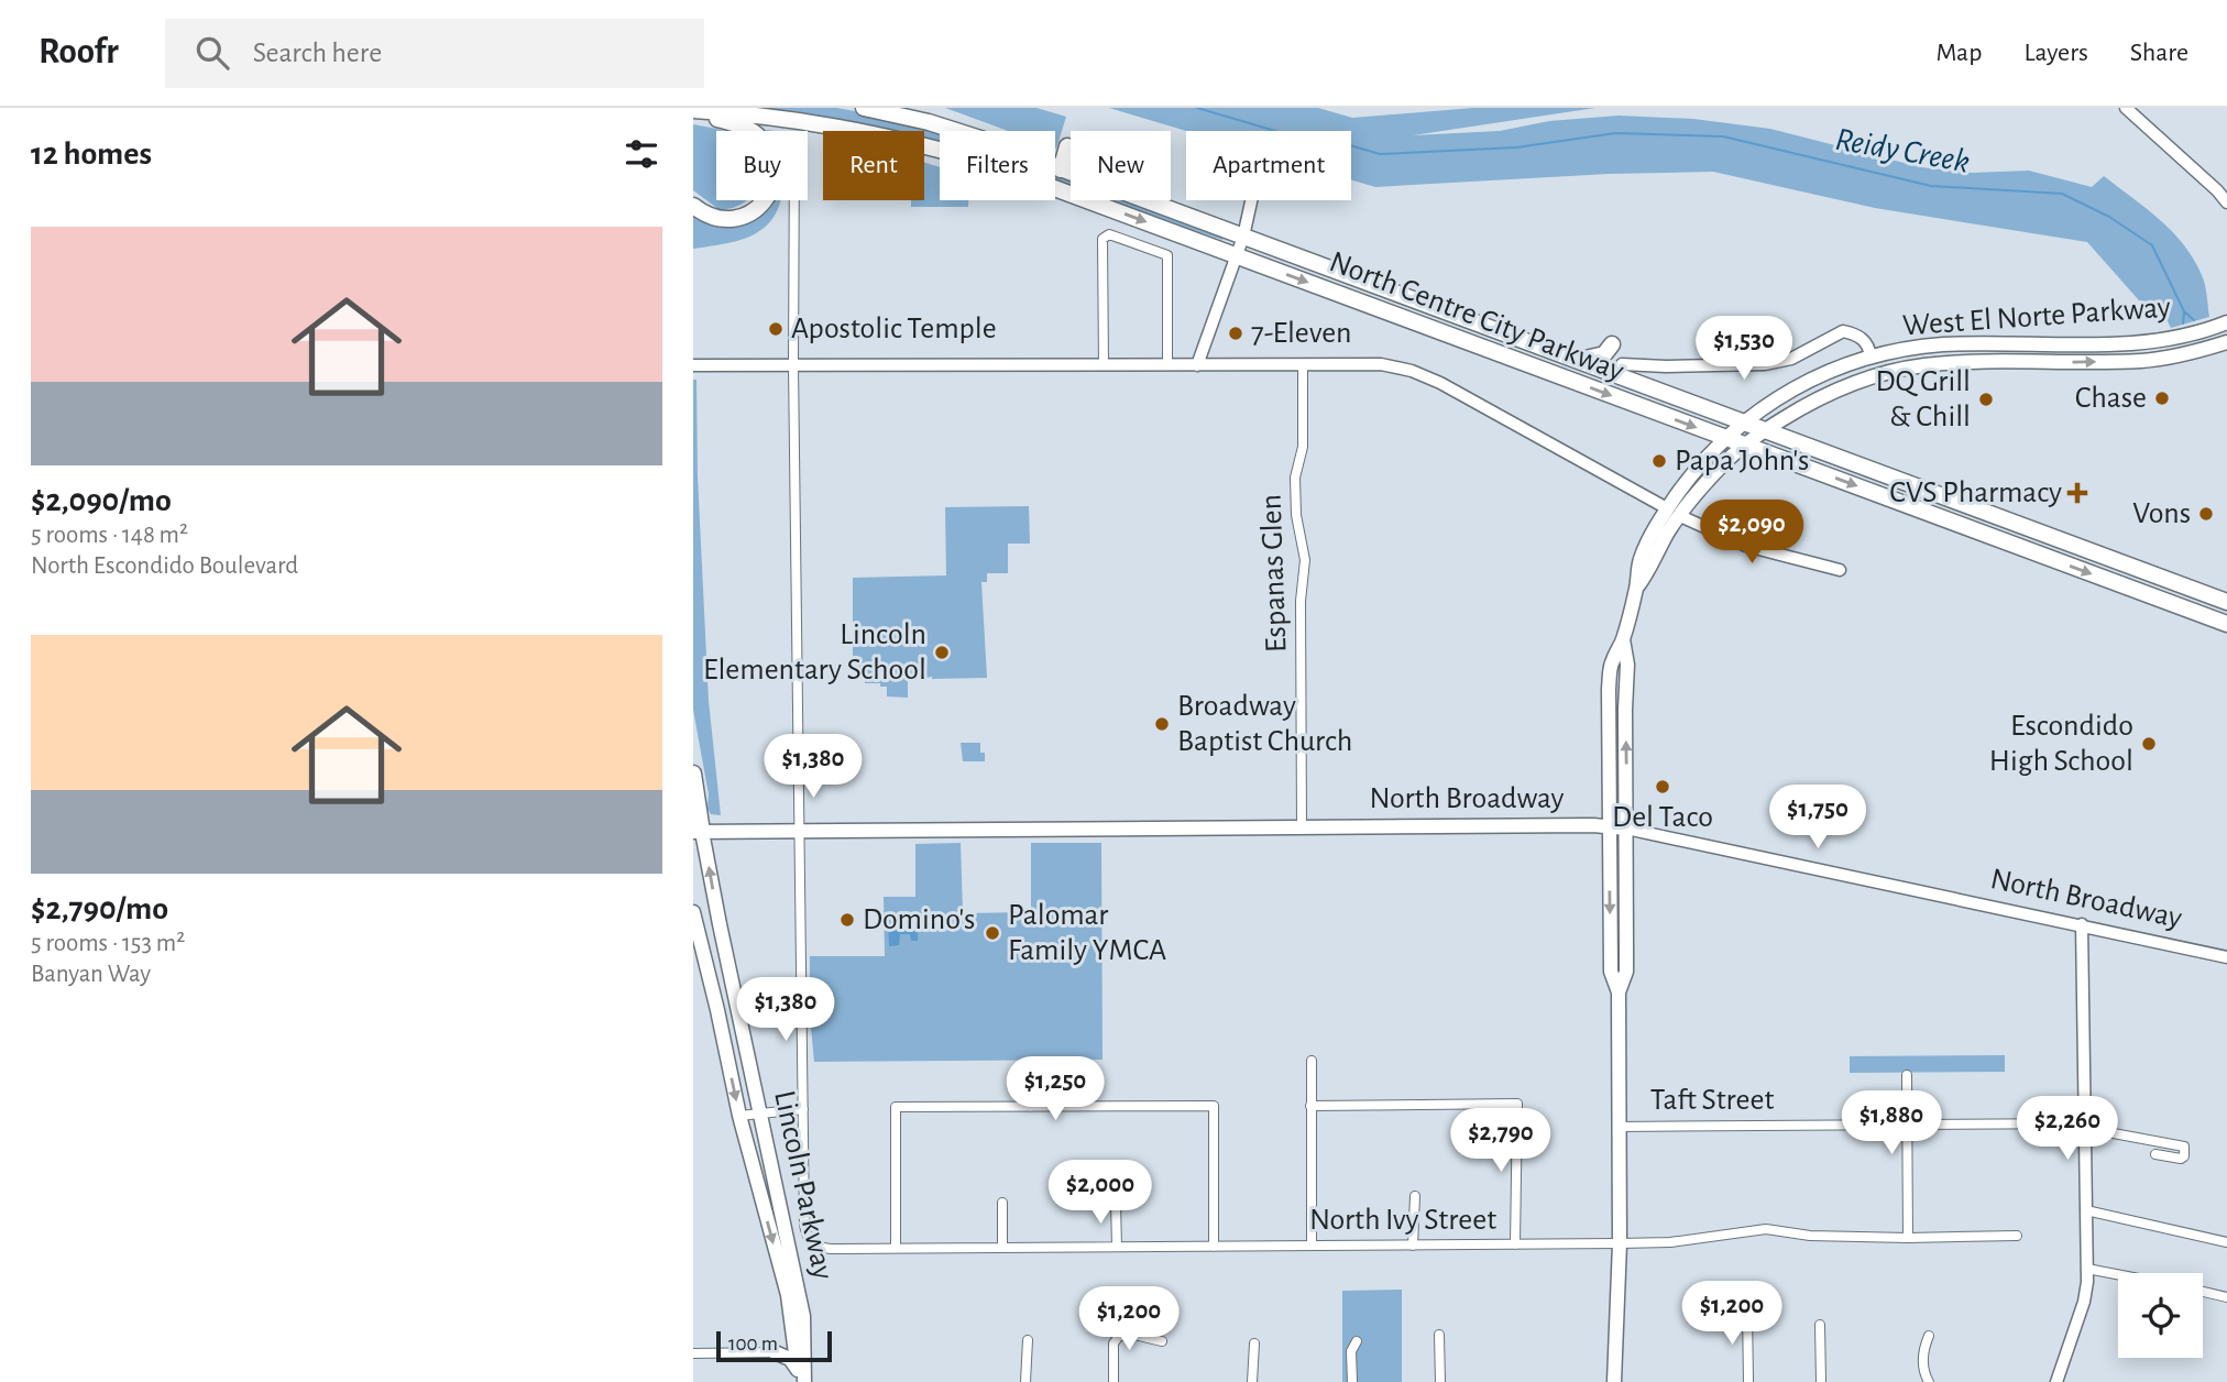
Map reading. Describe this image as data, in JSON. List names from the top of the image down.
{
  "streets": {
    "highway": ["North Centre City Parkway", "Lincoln Parkway"],
    "main road": ["West El Norte Parkway", "North Broadway"],
    "street": ["Espanas Glen", "Taft Street", "North Ivy Street"]
  },
  "crossings": [
    ["North Centre City Parkway", "West El Norte Parkway"],
    ["West El Norte Parkway", "North Broadway"],
    ["Espanas Glen", "North Broadway"],
    ["North Broadway", "Lincoln Parkway"]
  ],
  "water": ["Reidy Creek"],
  "places": {
    "other": [
      "Apostolic Temple",
      "7-Eleven",
      "Chase",
      "DQ Grill & Chill",
      "Papa John's",
      "Vons",
      "Lincoln Elementary School",
      "Broadway Baptist Church",
      "Escondido High School",
      "Del Taco",
      "Domino's",
      "Palomar Family YMCA"
    ],
    "health": ["CVS Pharmacy"]
  },
  "scale_bar": "100 m",
  "page": {
    "header": "Roofr",
    "search": "Search here",
    "nav": ["Map", "Layers", "Share"],
    "heading": "12 homes",
    "chip": [
      "Buy",
      "Rent",
      "Filters",
      "New",
      "Apartment"
    ],
    "list": [
      {
        "name": "$2,090/mo",
        "note": "5 rooms · 148 m² · North Escondido Boulevard"
      },
      {
        "name": "$2,790/mo",
        "note": "5 rooms · 153 m² · Banyan Way"
      }
    ],
    "price": [
      "$1,530",
      "$2,090",
      "$1,380",
      "$1,750",
      "$1,380",
      "$1,250",
      "$1,880",
      "$2,260",
      "$2,790",
      "$2,000",
      "$1,200",
      "$1,200"
    ],
    "scale": "100 m"
  }
}
